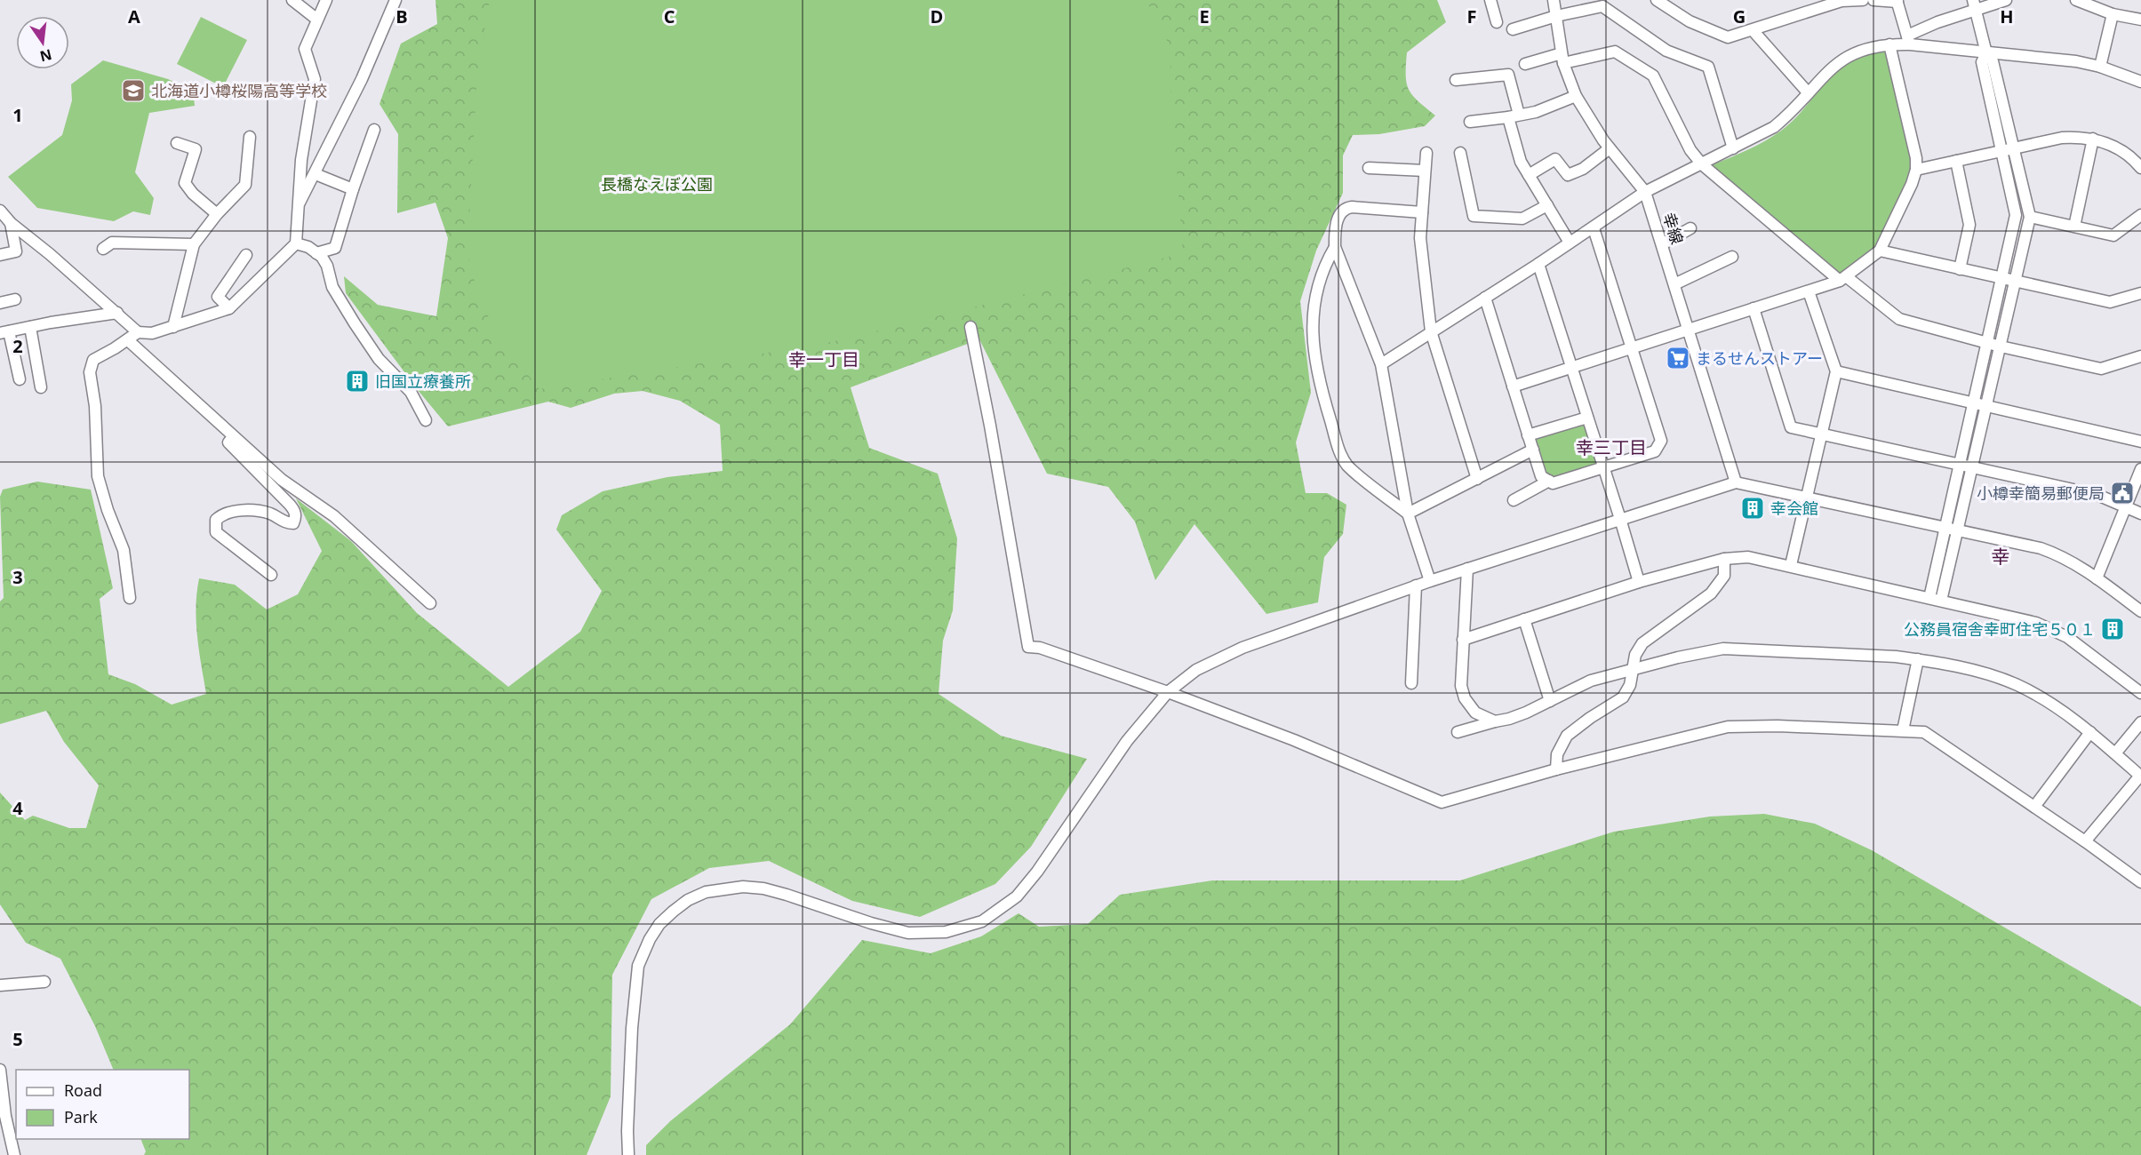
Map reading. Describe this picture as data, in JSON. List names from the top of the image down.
{
  "streets": {
    "street": ["幸線"]
  },
  "districts": ["幸一丁目", "幸三丁目", "幸"],
  "parks": ["長橋なえぼ公園"],
  "places": {
    "school or university": ["北海道小樽桜陽高等学校"],
    "supermarket": ["まるせんストアー"],
    "building": ["旧国立療養所", "幸会館", "公務員宿舎幸町住宅５０１"],
    "public building": ["小樽幸簡易郵便局"]
  },
  "legend": ["Road", "Park"],
  "north": "bottom",
  "grid": {
    "columns": [
      "A",
      "B",
      "C",
      "D",
      "E",
      "F",
      "G",
      "H"
    ],
    "rows": [
      "1",
      "2",
      "3",
      "4",
      "5"
    ]
  }
}
